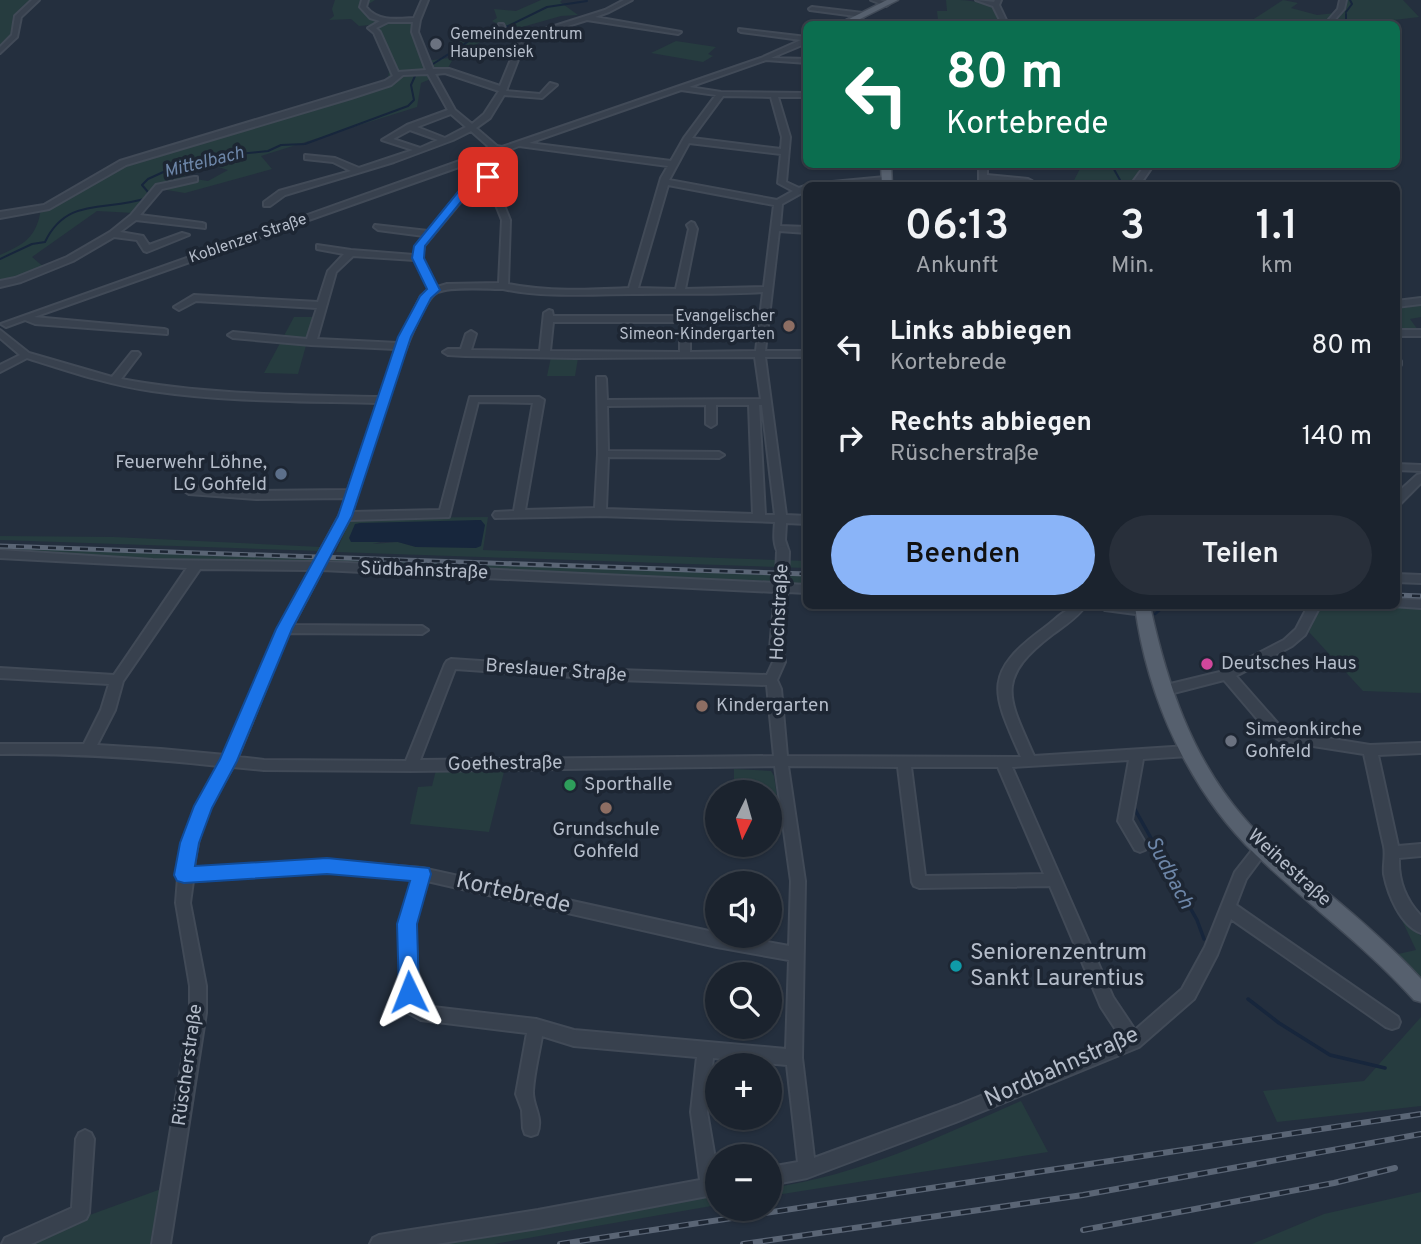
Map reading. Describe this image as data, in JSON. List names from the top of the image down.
{
  "streets": {
    "main road": ["Weihestraße"],
    "street": [
      "Koblenzer Straße",
      "Südbahnstraße",
      "Hochstraße",
      "Breslauer Straße",
      "Goethestraße",
      "Kortebrede",
      "Rüscherstraße",
      "Nordbahnstraße"
    ]
  },
  "crossings": [
    ["Südbahnstraße", "Hochstraße"],
    ["Südbahnstraße", "Rüscherstraße"],
    ["Hochstraße", "Breslauer Straße"],
    ["Hochstraße", "Goethestraße"],
    ["Hochstraße", "Kortebrede"],
    ["Hochstraße", "Nordbahnstraße"],
    ["Breslauer Straße", "Goethestraße"],
    ["Goethestraße", "Weihestraße"],
    ["Goethestraße", "Rüscherstraße"],
    ["Weihestraße", "Nordbahnstraße"],
    ["Kortebrede", "Rüscherstraße"]
  ],
  "water": ["Mittelbach", "Sudbach"],
  "places": [
    "Gemeindezentrum Haupensiek",
    "Evangelischer Simeon-Kindergarten",
    "Feuerwehr Löhne, LG Gohfeld",
    "Deutsches Haus",
    "Kindergarten",
    "Simeonkirche Gohfeld",
    "Sporthalle",
    "Grundschule Gohfeld",
    "Seniorenzentrum Sankt Laurentius"
  ],
  "north": "bottom",
  "page": {
    "turn": ["80 m", "Kortebrede"],
    "eta": [
      "06:13",
      "Ankunft",
      "3",
      "Min.",
      "1.1",
      "km"
    ],
    "list": [
      {
        "name": "Links abbiegen",
        "note": "Kortebrede",
        "value": "80 m"
      },
      {
        "name": "Rechts abbiegen",
        "note": "Rüscherstraße",
        "value": "140 m"
      }
    ],
    "buttons": ["Beenden", "Teilen"],
    "map_buttons": ["+", "−"]
  }
}
